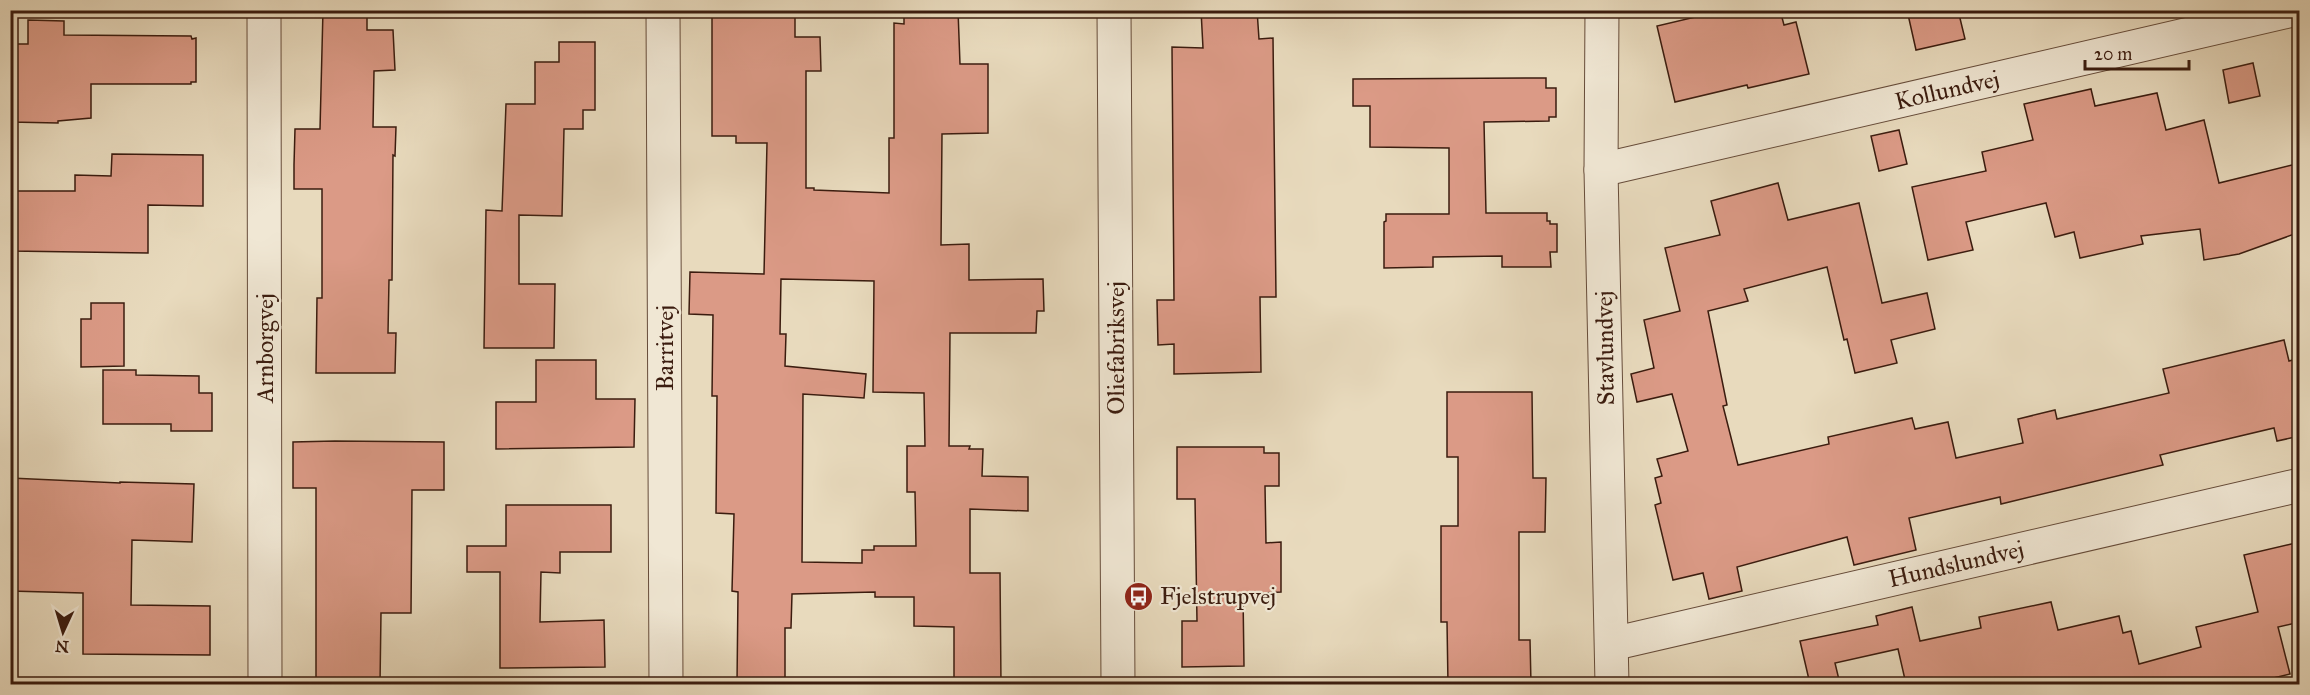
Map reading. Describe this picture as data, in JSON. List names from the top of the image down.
{
  "streets": {
    "street": [
      "Kollundvej",
      "Arnborgvej",
      "Barritvej",
      "Oliefabriksvej",
      "Stavlundvej",
      "Hundslundvej"
    ]
  },
  "crossings": [
    ["Kollundvej", "Stavlundvej"],
    ["Stavlundvej", "Hundslundvej"]
  ],
  "places": {
    "bus stop": ["Fjelstrupvej"]
  },
  "scale_bar": "20 m",
  "north": "bottom"
}
